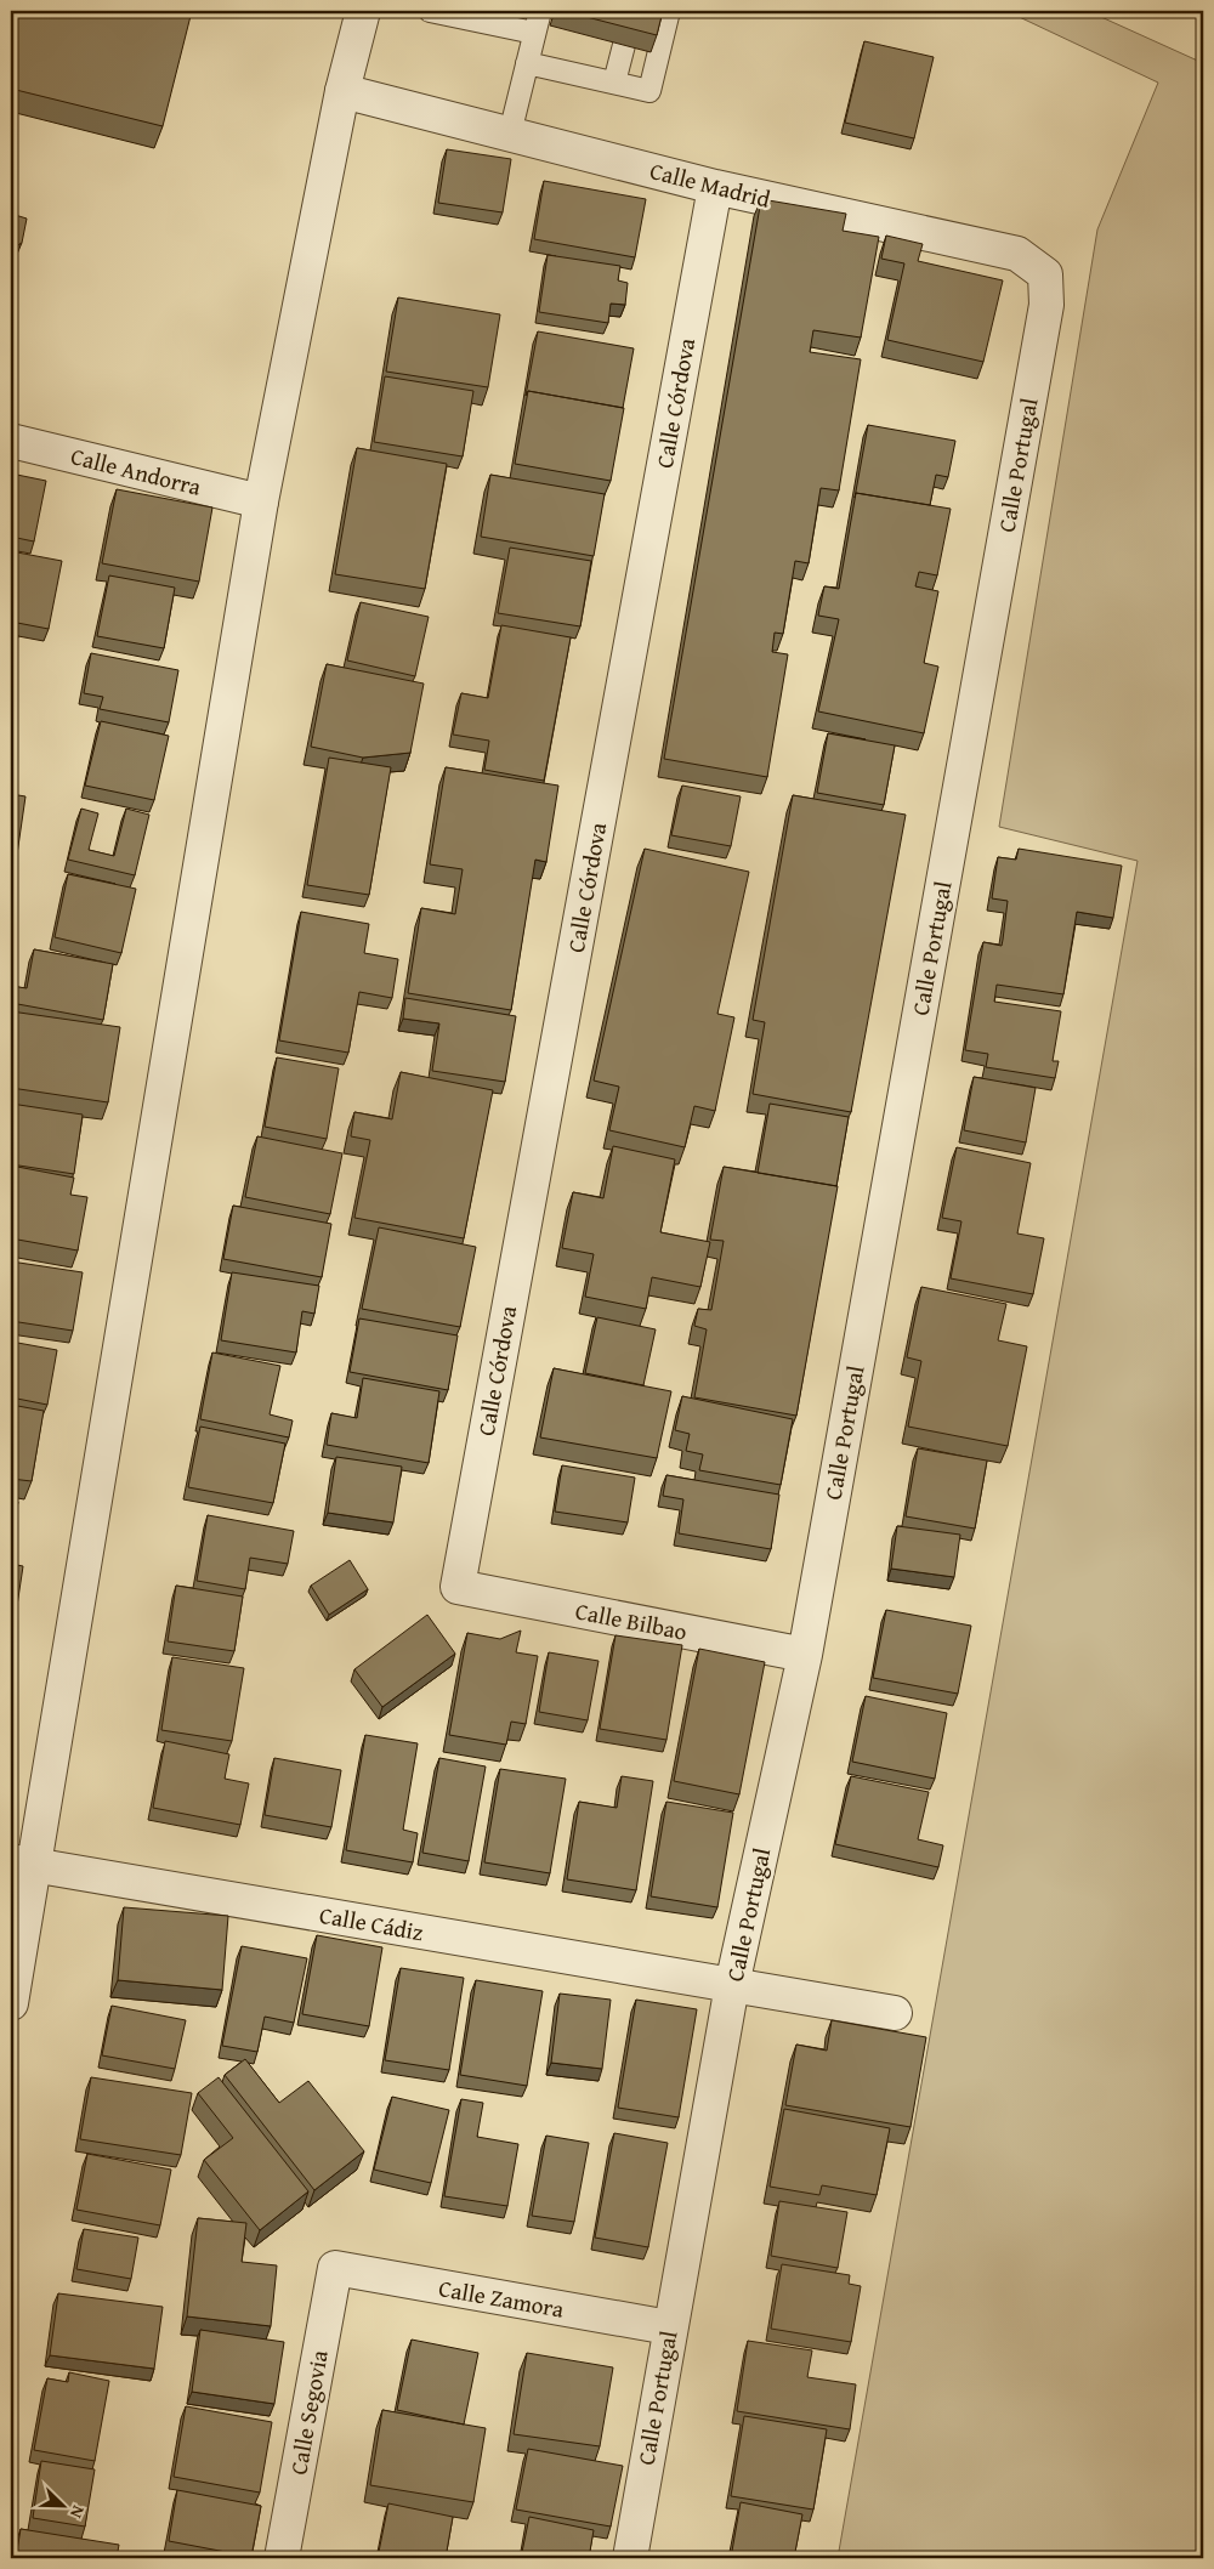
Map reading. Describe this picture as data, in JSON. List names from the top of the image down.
{
  "streets": {
    "street": [
      "Calle Madrid",
      "Calle Córdova",
      "Calle Portugal",
      "Calle Andorra",
      "Calle Bilbao",
      "Calle Cádiz",
      "Calle Zamora",
      "Calle Segovia"
    ]
  },
  "crossings": [
    ["Calle Madrid", "Calle Córdova"],
    ["Calle Madrid", "Calle Portugal"],
    ["Calle Córdova", "Calle Bilbao"],
    ["Calle Portugal", "Calle Bilbao"],
    ["Calle Portugal", "Calle Cádiz"],
    ["Calle Portugal", "Calle Zamora"],
    ["Calle Zamora", "Calle Segovia"]
  ],
  "north": "bottom right"
}
